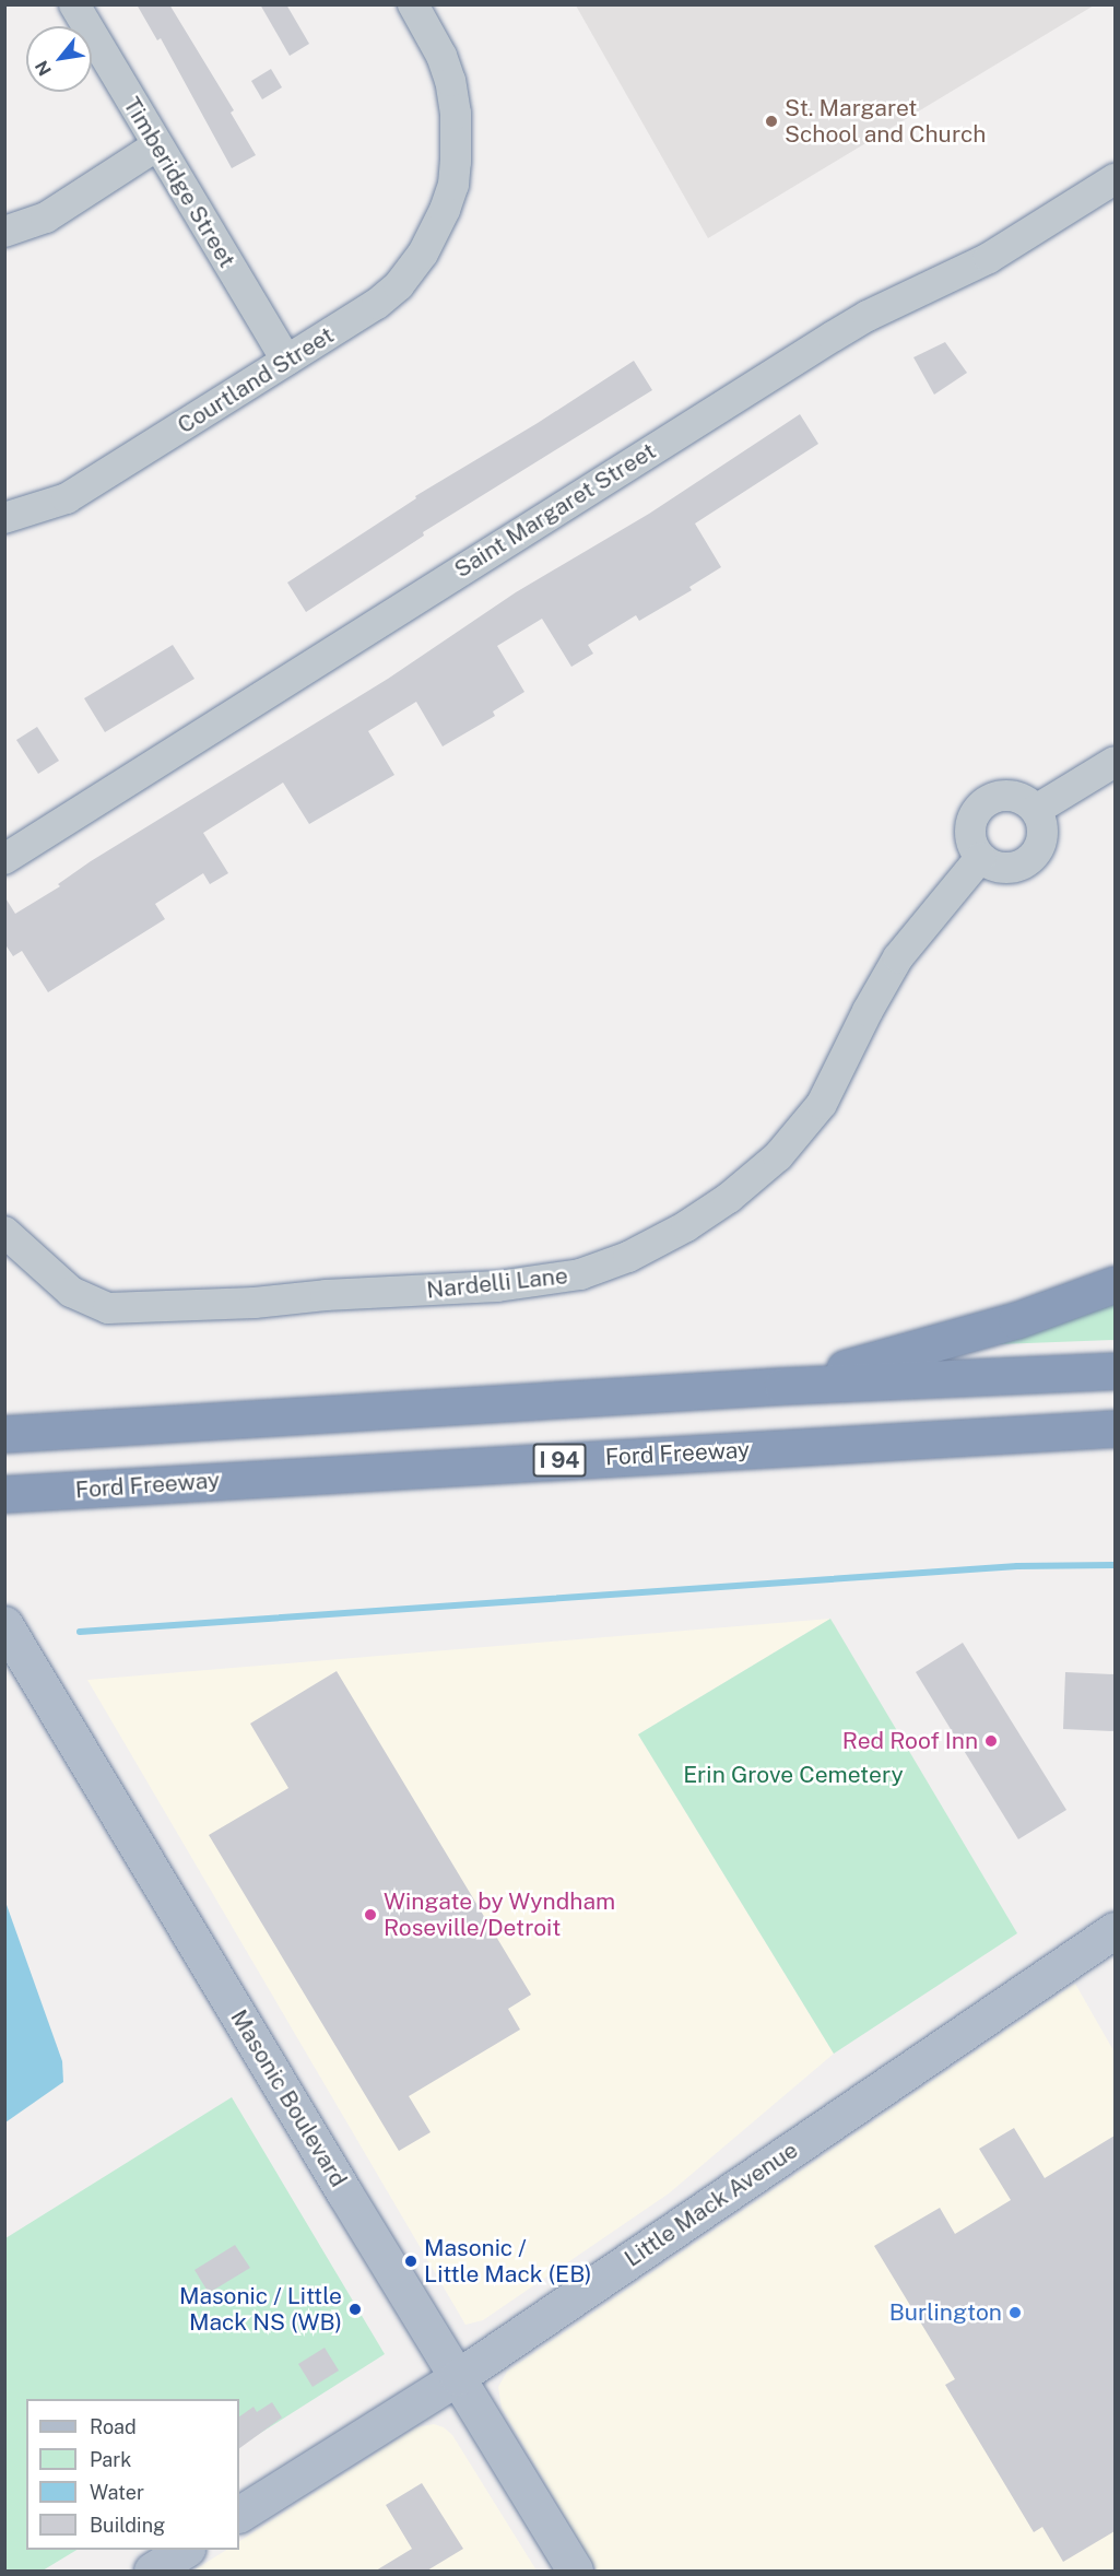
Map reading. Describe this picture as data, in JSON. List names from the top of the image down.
{
  "streets": {
    "highway": ["Ford Freeway", "I 94"],
    "main road": ["Masonic Boulevard", "Little Mack Avenue"],
    "street": [
      "Timberidge Street",
      "Courtland Street",
      "Saint Margaret Street",
      "Nardelli Lane"
    ]
  },
  "crossings": [
    ["Timberidge Street", "Courtland Street"],
    ["Masonic Boulevard", "Little Mack Avenue"]
  ],
  "parks": ["Erin Grove Cemetery"],
  "places": [
    "St. Margaret School and Church",
    "Red Roof Inn",
    "Wingate by Wyndham Roseville/Detroit",
    "Masonic / Little Mack (EB)",
    "Masonic / Little Mack NS (WB)",
    "Burlington"
  ],
  "legend": [
    "Road",
    "Park",
    "Water",
    "Building"
  ],
  "north": "bottom left"
}
